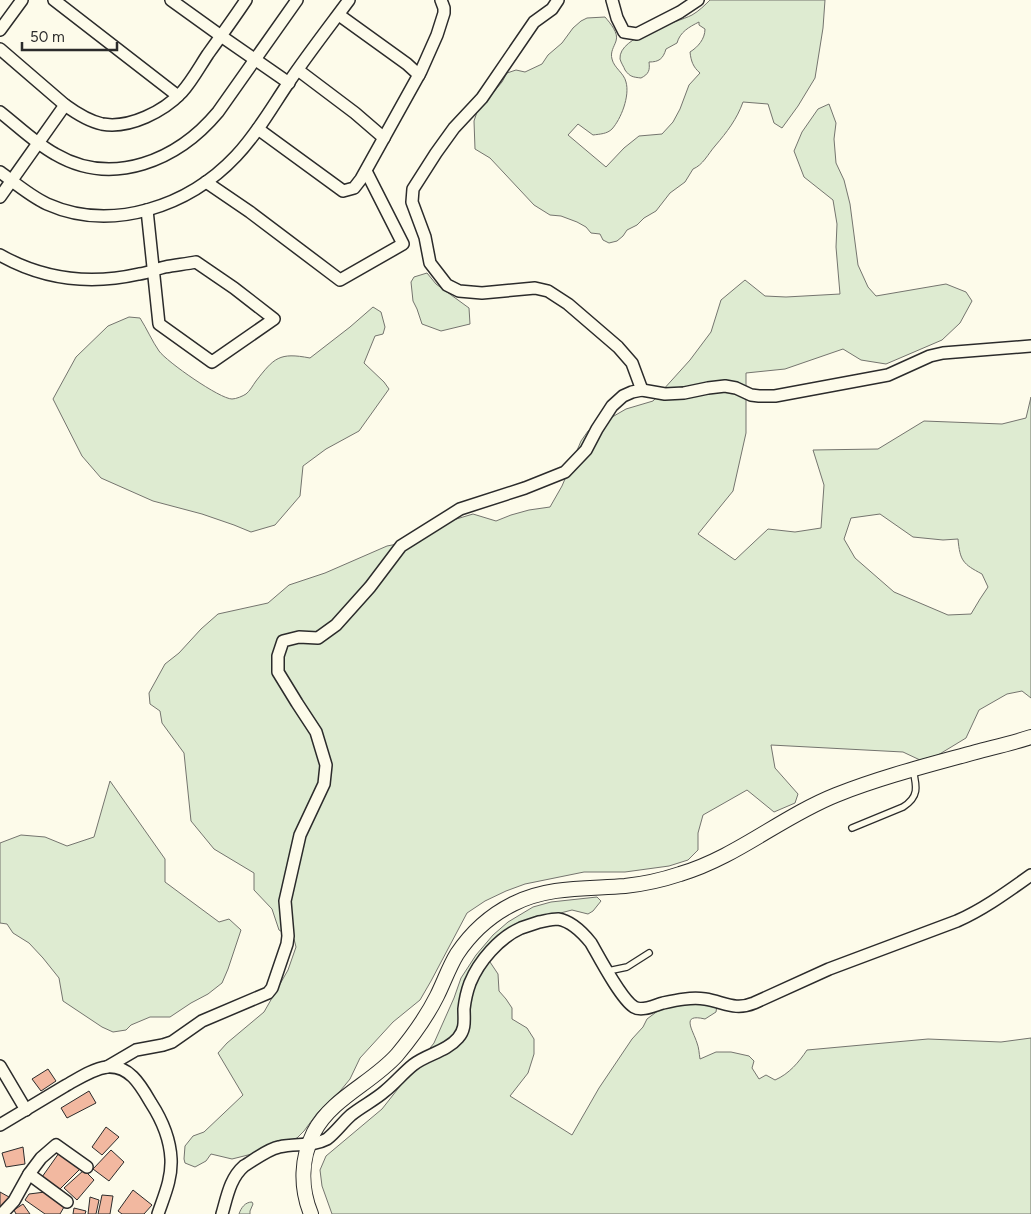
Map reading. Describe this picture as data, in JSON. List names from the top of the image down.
{
  "scale_bar": "50 m"
}
